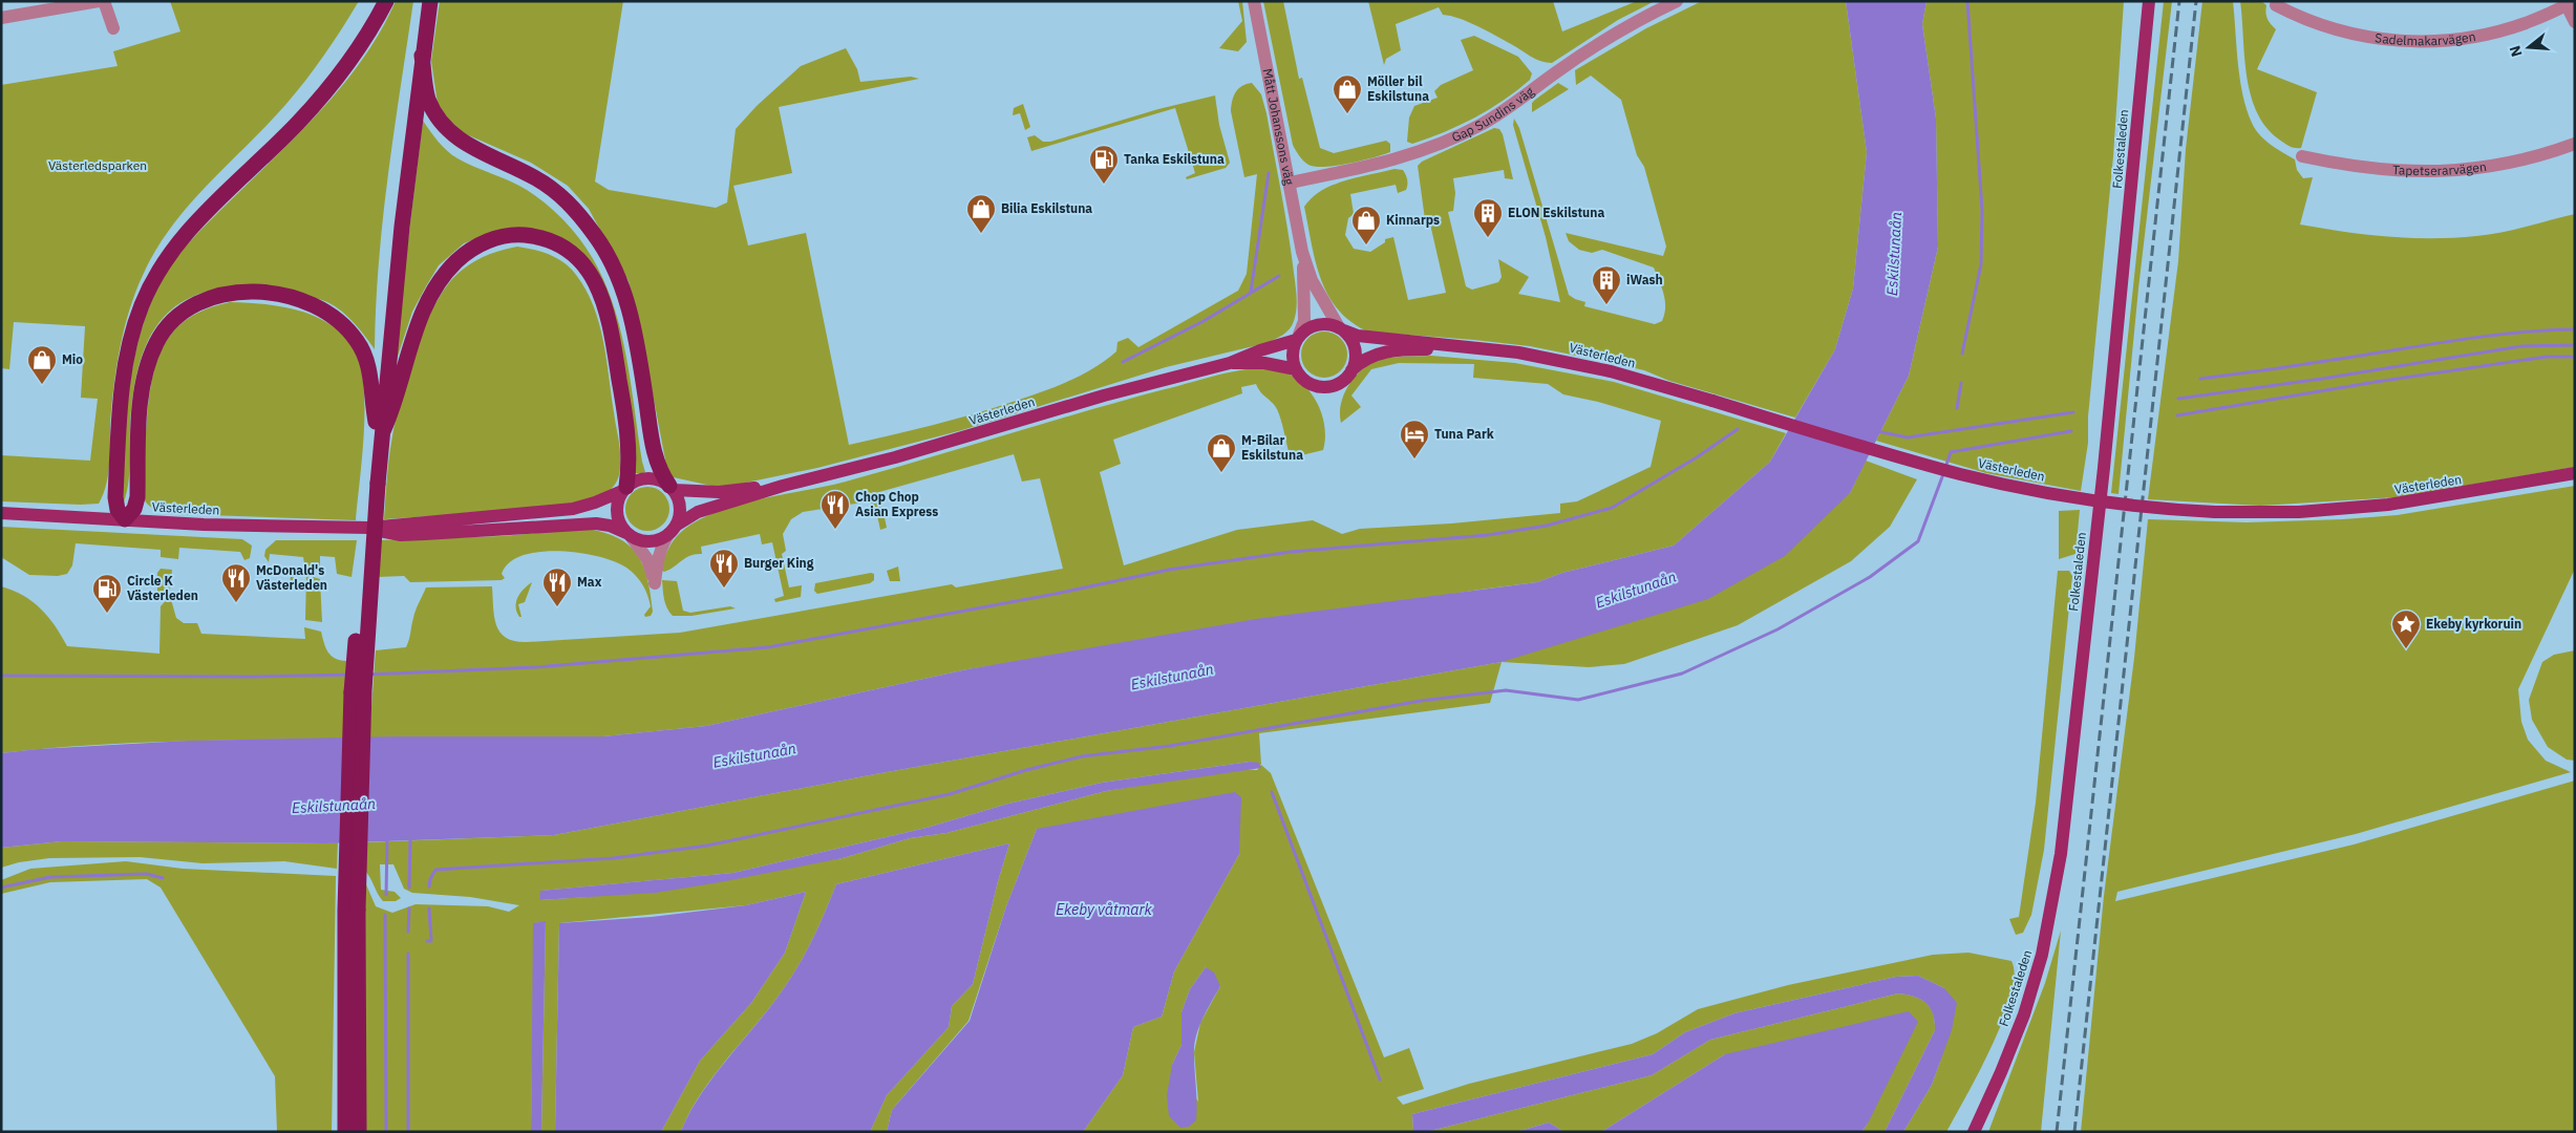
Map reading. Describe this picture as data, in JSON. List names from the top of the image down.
{
  "streets": {
    "main road": ["Folkestaleden", "Västerleden"],
    "street": [
      "Sadelmakarvägen",
      "Gap Sundins väg",
      "Mått Johanssons väg",
      "Tapetserarvägen"
    ]
  },
  "crossings": [
    ["Gap Sundins väg", "Mått Johanssons väg"],
    ["Mått Johanssons väg", "Västerleden"]
  ],
  "water": ["Eskilstunaån", "Ekeby våtmark"],
  "parks": ["Västerledsparken"],
  "places": {
    "shop": [
      "Möller bil Eskilstuna",
      "Bilia Eskilstuna",
      "Kinnarps",
      "Mio",
      "M-Bilar Eskilstuna"
    ],
    "fuel station": ["Tanka Eskilstuna", "Circle K Västerleden"],
    "building": ["ELON Eskilstuna", "iWash"],
    "hotel": ["Tuna Park"],
    "restaurant": [
      "Chop Chop Asian Express",
      "Burger King",
      "McDonald's Västerleden",
      "Max"
    ],
    "place": ["Ekeby kyrkoruin"]
  },
  "north": "left"
}
